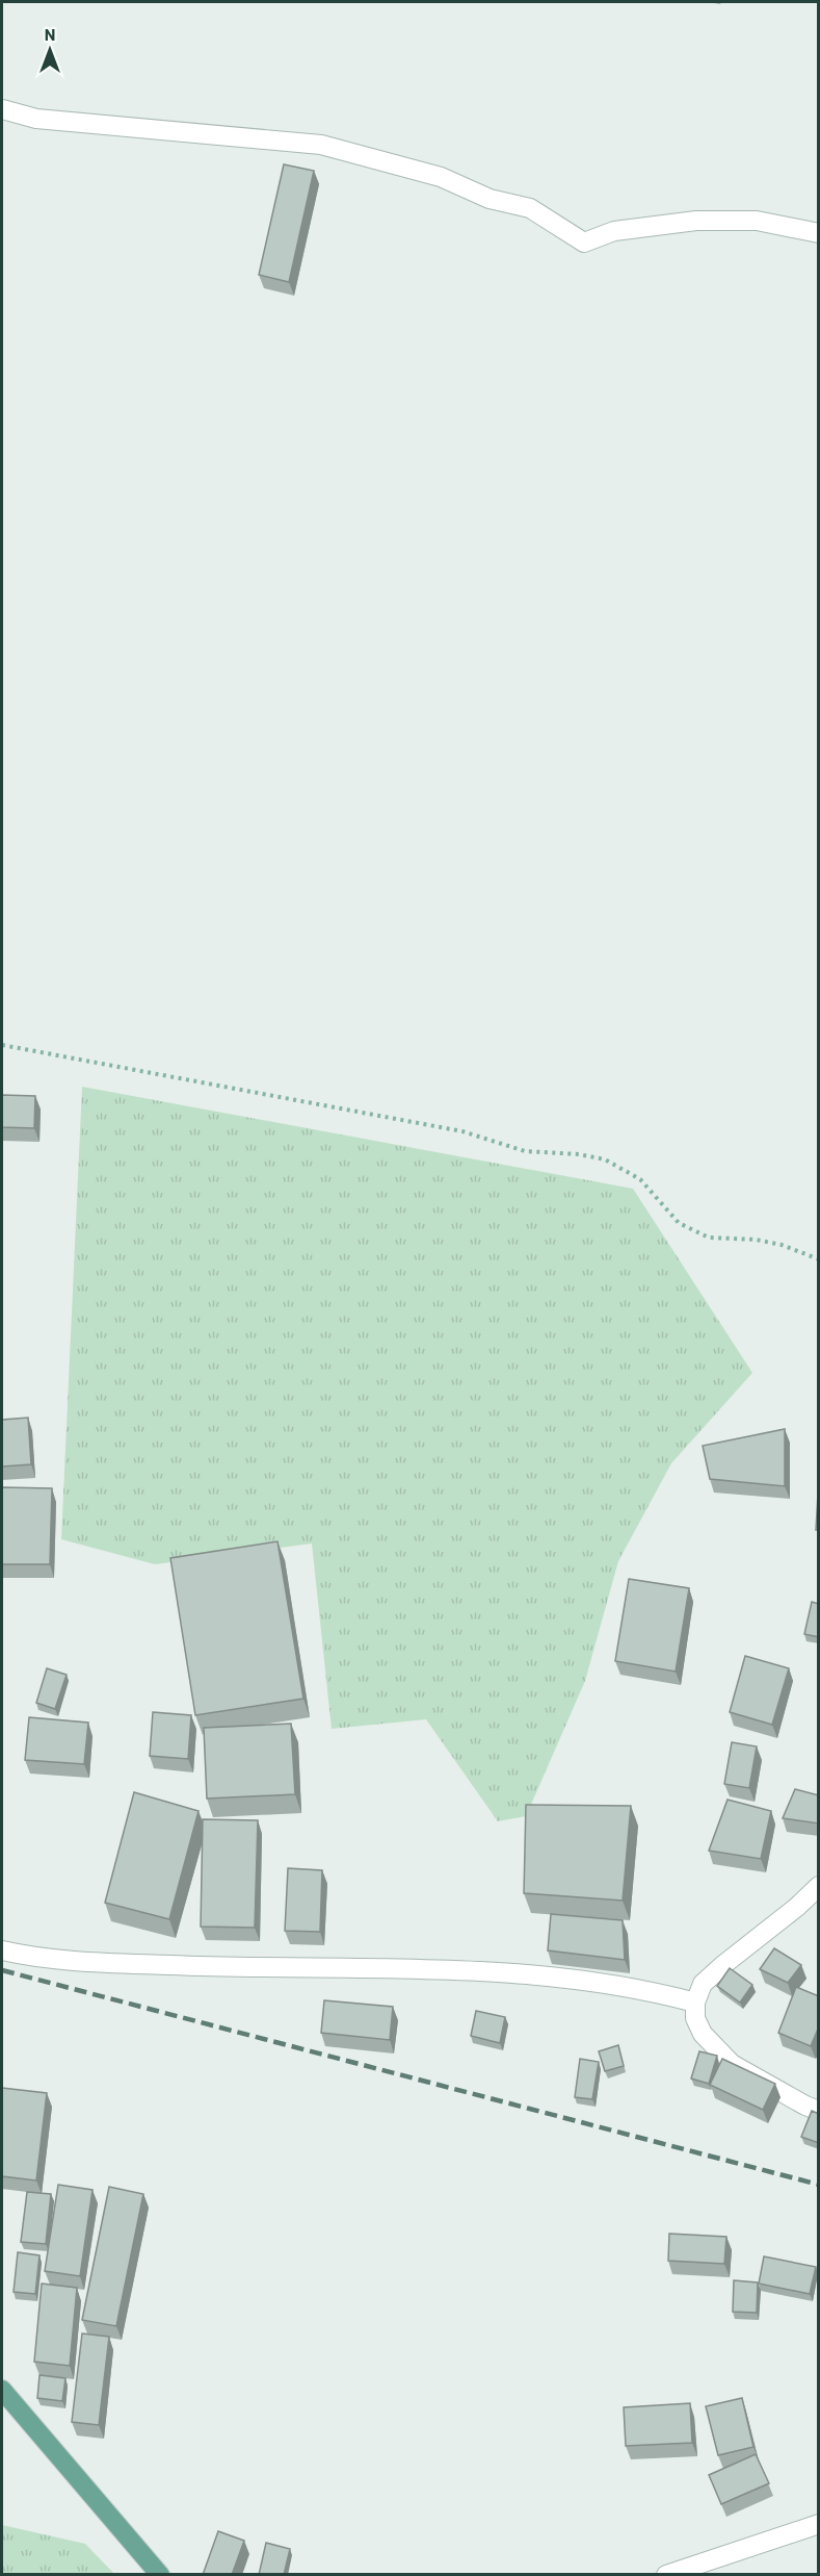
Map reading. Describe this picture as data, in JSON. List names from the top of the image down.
{
  "north": "top"
}
